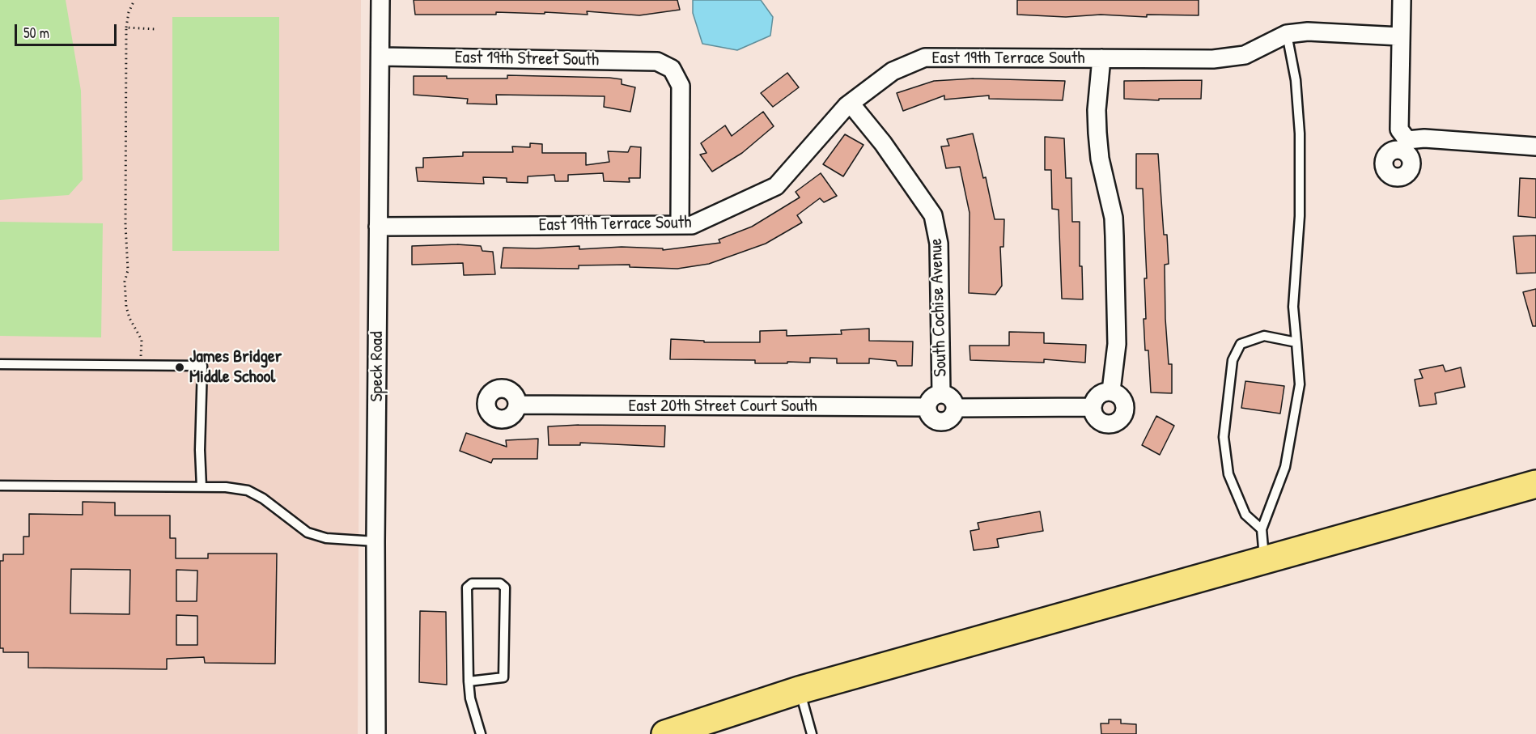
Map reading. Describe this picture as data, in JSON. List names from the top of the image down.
{
  "streets": {
    "street": [
      "East 19th Terrace South",
      "East 19th Street South",
      "South Cochise Avenue",
      "Speck Road",
      "East 20th Street Court South"
    ]
  },
  "crossings": [
    ["East 19th Terrace South", "East 19th Street South"],
    ["East 19th Terrace South", "South Cochise Avenue"],
    ["East 19th Terrace South", "Speck Road"],
    ["East 19th Street South", "Speck Road"],
    ["South Cochise Avenue", "East 20th Street Court South"]
  ],
  "places": ["James Bridger Middle School"],
  "scale_bar": "50 m"
}
